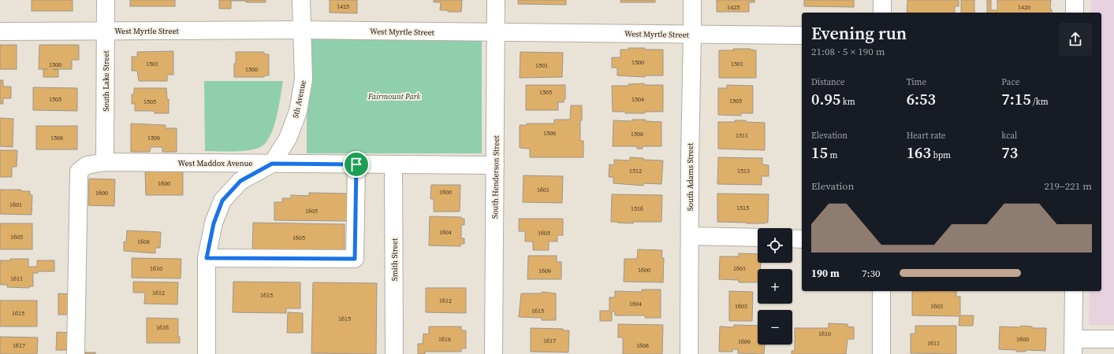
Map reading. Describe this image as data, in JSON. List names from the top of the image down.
{
  "streets": {
    "street": [
      "West Myrtle Street",
      "South Lake Street",
      "5th Avenue",
      "West Maddox Avenue",
      "South Henderson Street",
      "South Adams Street",
      "Smith Street"
    ]
  },
  "crossings": [
    ["West Myrtle Street", "South Lake Street"],
    ["West Myrtle Street", "5th Avenue"],
    ["West Myrtle Street", "South Henderson Street"],
    ["West Myrtle Street", "South Adams Street"],
    ["South Lake Street", "West Maddox Avenue"],
    ["5th Avenue", "West Maddox Avenue"],
    ["West Maddox Avenue", "South Henderson Street"],
    ["West Maddox Avenue", "Smith Street"]
  ],
  "parks": ["Fairmount Park"],
  "house_numbers": [
    "1425",
    "1425",
    "1420",
    "1500",
    "1501",
    "1501",
    "1500",
    "1501",
    "1500",
    "1505",
    "1505",
    "1504",
    "1505",
    "1505",
    "1509",
    "1508",
    "1511",
    "1508",
    "1509",
    "1512",
    "1513",
    "1600",
    "1601",
    "1600",
    "1600",
    "1601",
    "1515",
    "1516",
    "1605",
    "1604",
    "1605",
    "1605",
    "1605",
    "1608",
    "1610",
    "1601",
    "1600",
    "1609",
    "1611",
    "1612",
    "1615",
    "1612",
    "1604",
    "1603",
    "1603",
    "1615",
    "1615",
    "1615",
    "1616",
    "1610",
    "1618",
    "1600",
    "1617",
    "1609",
    "1611",
    "1617",
    "1608"
  ],
  "page": {
    "heading": ["Evening run", "21:08 · 5 × 190 m"],
    "stats": [
      ["Distance", "0.95 km"],
      ["Time", "6:53"],
      ["Pace", "7:15 /km"],
      ["Elevation", "15 m"],
      ["Heart rate", "163 bpm"],
      ["kcal", "73"]
    ],
    "chart": ["Elevation", "219–221 m"],
    "map_buttons": ["+", "−"],
    "list": [
      {
        "name": "190 m",
        "note": "7:30"
      }
    ]
  }
}
